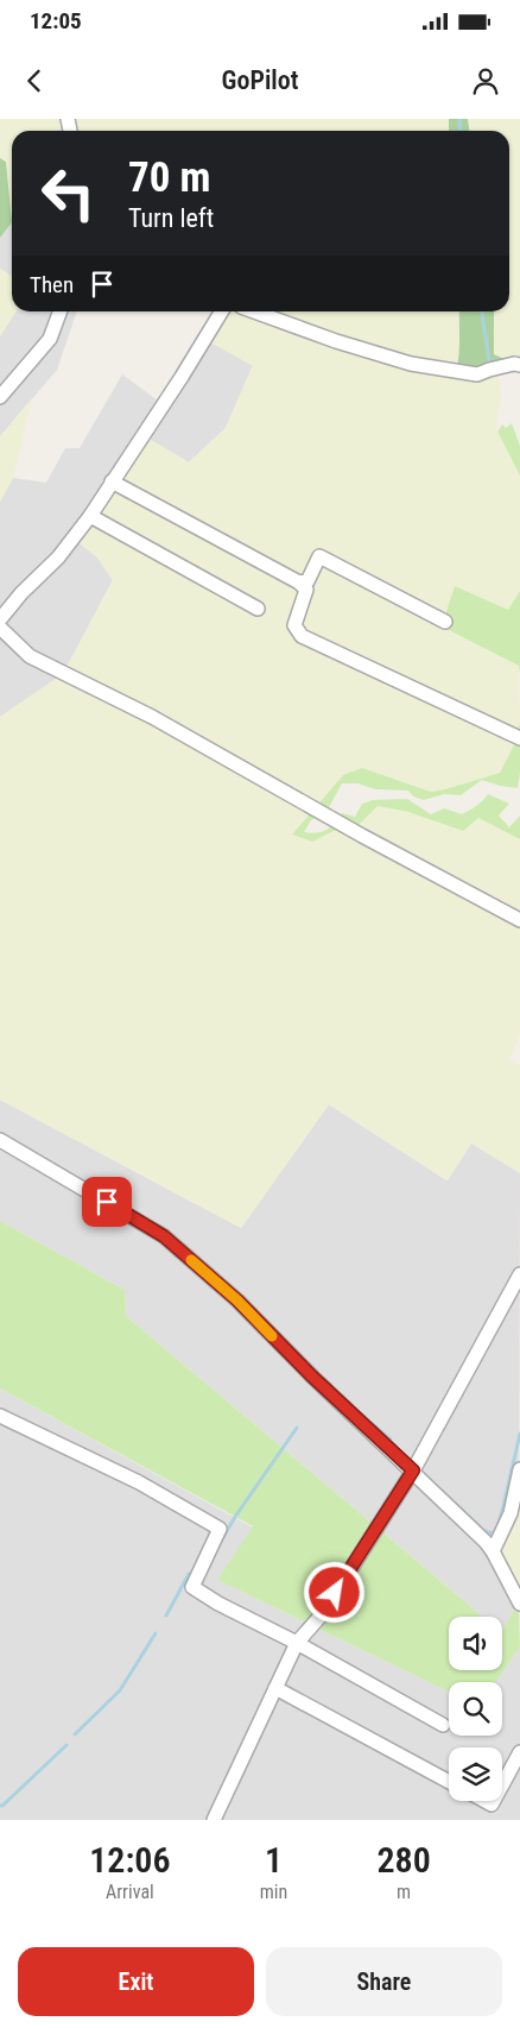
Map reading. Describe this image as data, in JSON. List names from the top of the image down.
{
  "page": {
    "status": "12:05",
    "header": "GoPilot",
    "turn": ["70 m", "Turn left"],
    "then": "Then",
    "eta": [
      "12:06",
      "Arrival",
      "1",
      "min",
      "280",
      "m"
    ],
    "buttons": ["Exit", "Share"]
  }
}
